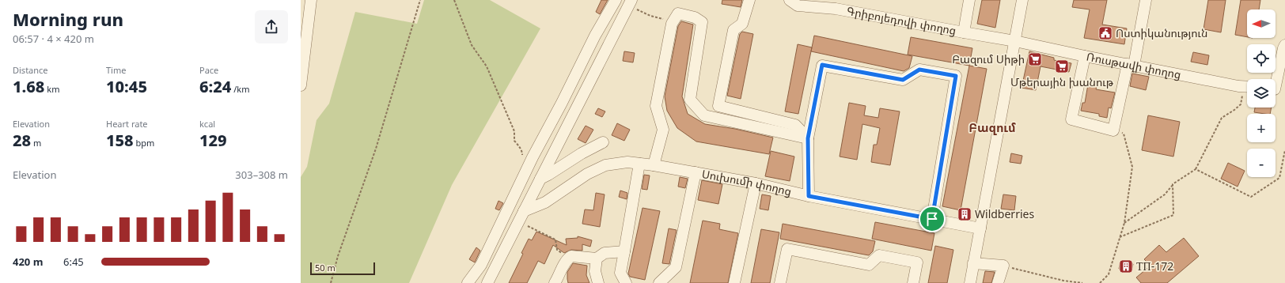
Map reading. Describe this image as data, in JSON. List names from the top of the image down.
{
  "streets": {
    "street": ["Գրիբոյեդովի փողոց", "Ռուսթավի փողոց", "Սուխումի փողոց"]
  },
  "crossings": [
    ["Գրիբոյեդովի փողոց", "Ռուսթավի փողոց"]
  ],
  "districts": ["Բազում"],
  "places": {
    "public building": ["Ոստիկանություն"],
    "supermarket": ["Բազում Սիթի", "Մթերային խանութ"],
    "building": ["Wildberries", "ТП-172"]
  },
  "scale_bar": "50 m",
  "north": "left",
  "page": {
    "heading": ["Morning run", "06:57 · 4 × 420 m"],
    "map_buttons": ["+", "−"],
    "stats": [
      ["Distance", "1.68 km"],
      ["Time", "10:45"],
      ["Pace", "6:24 /km"],
      ["Elevation", "28 m"],
      ["Heart rate", "158 bpm"],
      ["kcal", "129"]
    ],
    "chart": ["Elevation", "303–308 m"],
    "list": [
      {
        "name": "420 m",
        "note": "6:45"
      }
    ],
    "scale": "50 m"
  }
}
